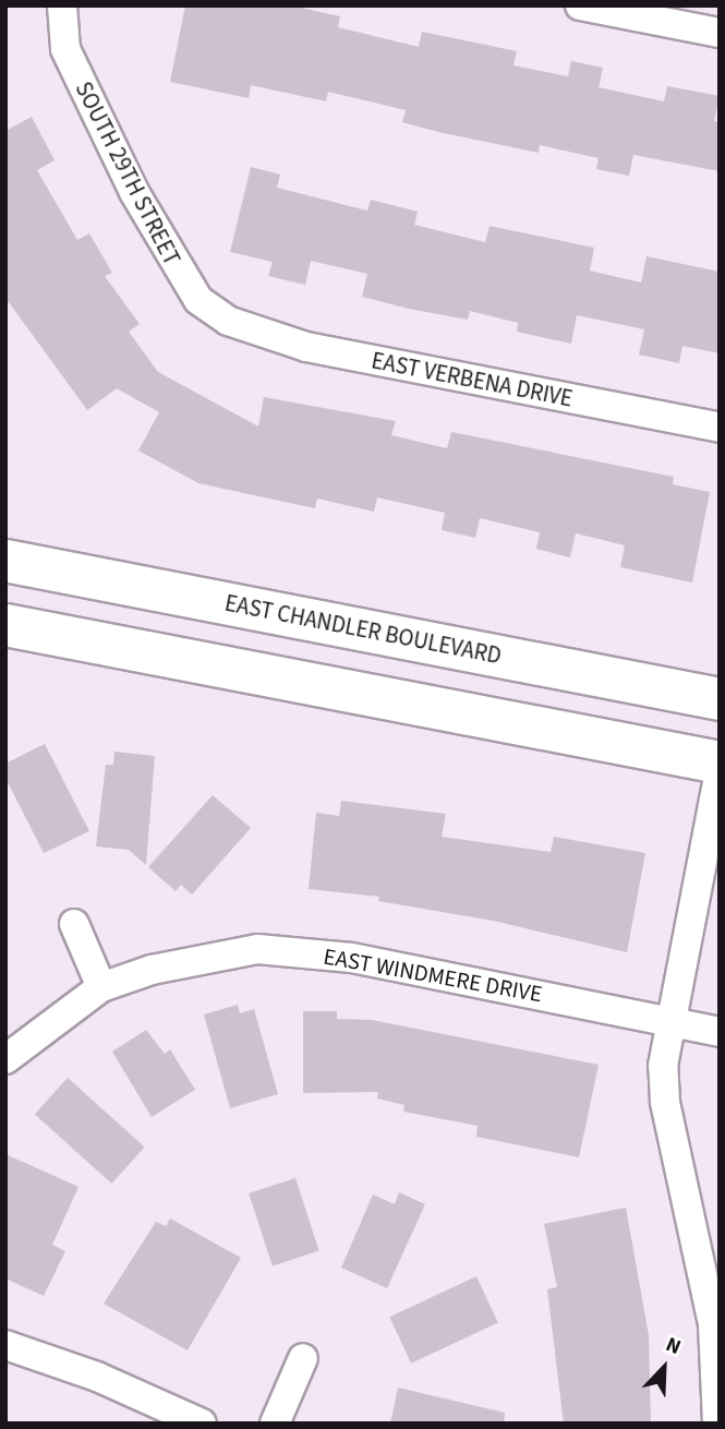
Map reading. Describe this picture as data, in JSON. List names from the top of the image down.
{
  "streets": {
    "main road": ["EAST CHANDLER BOULEVARD"],
    "street": ["SOUTH 29TH STREET", "EAST VERBENA DRIVE", "EAST WINDMERE DRIVE"]
  },
  "crossings": [
    ["SOUTH 29TH STREET", "EAST VERBENA DRIVE"]
  ],
  "north": "top right"
}
